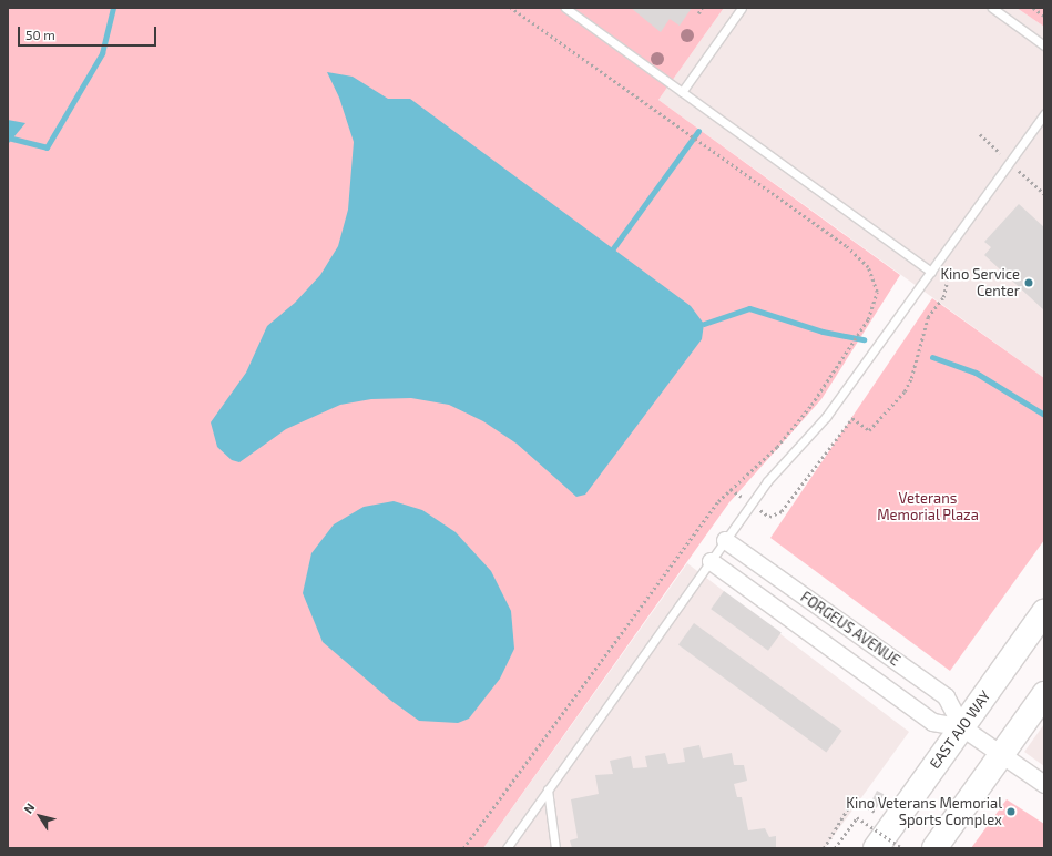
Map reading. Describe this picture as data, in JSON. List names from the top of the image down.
{
  "streets": {
    "main road": ["EAST AJO WAY"],
    "street": ["FORGEUS AVENUE"]
  },
  "crossings": [
    ["FORGEUS AVENUE", "EAST AJO WAY"]
  ],
  "parks": ["Veterans Memorial Plaza"],
  "places": ["Kino Service Center", "Kino Veterans Memorial Sports Complex"],
  "scale_bar": "50 m",
  "north": "top left"
}
